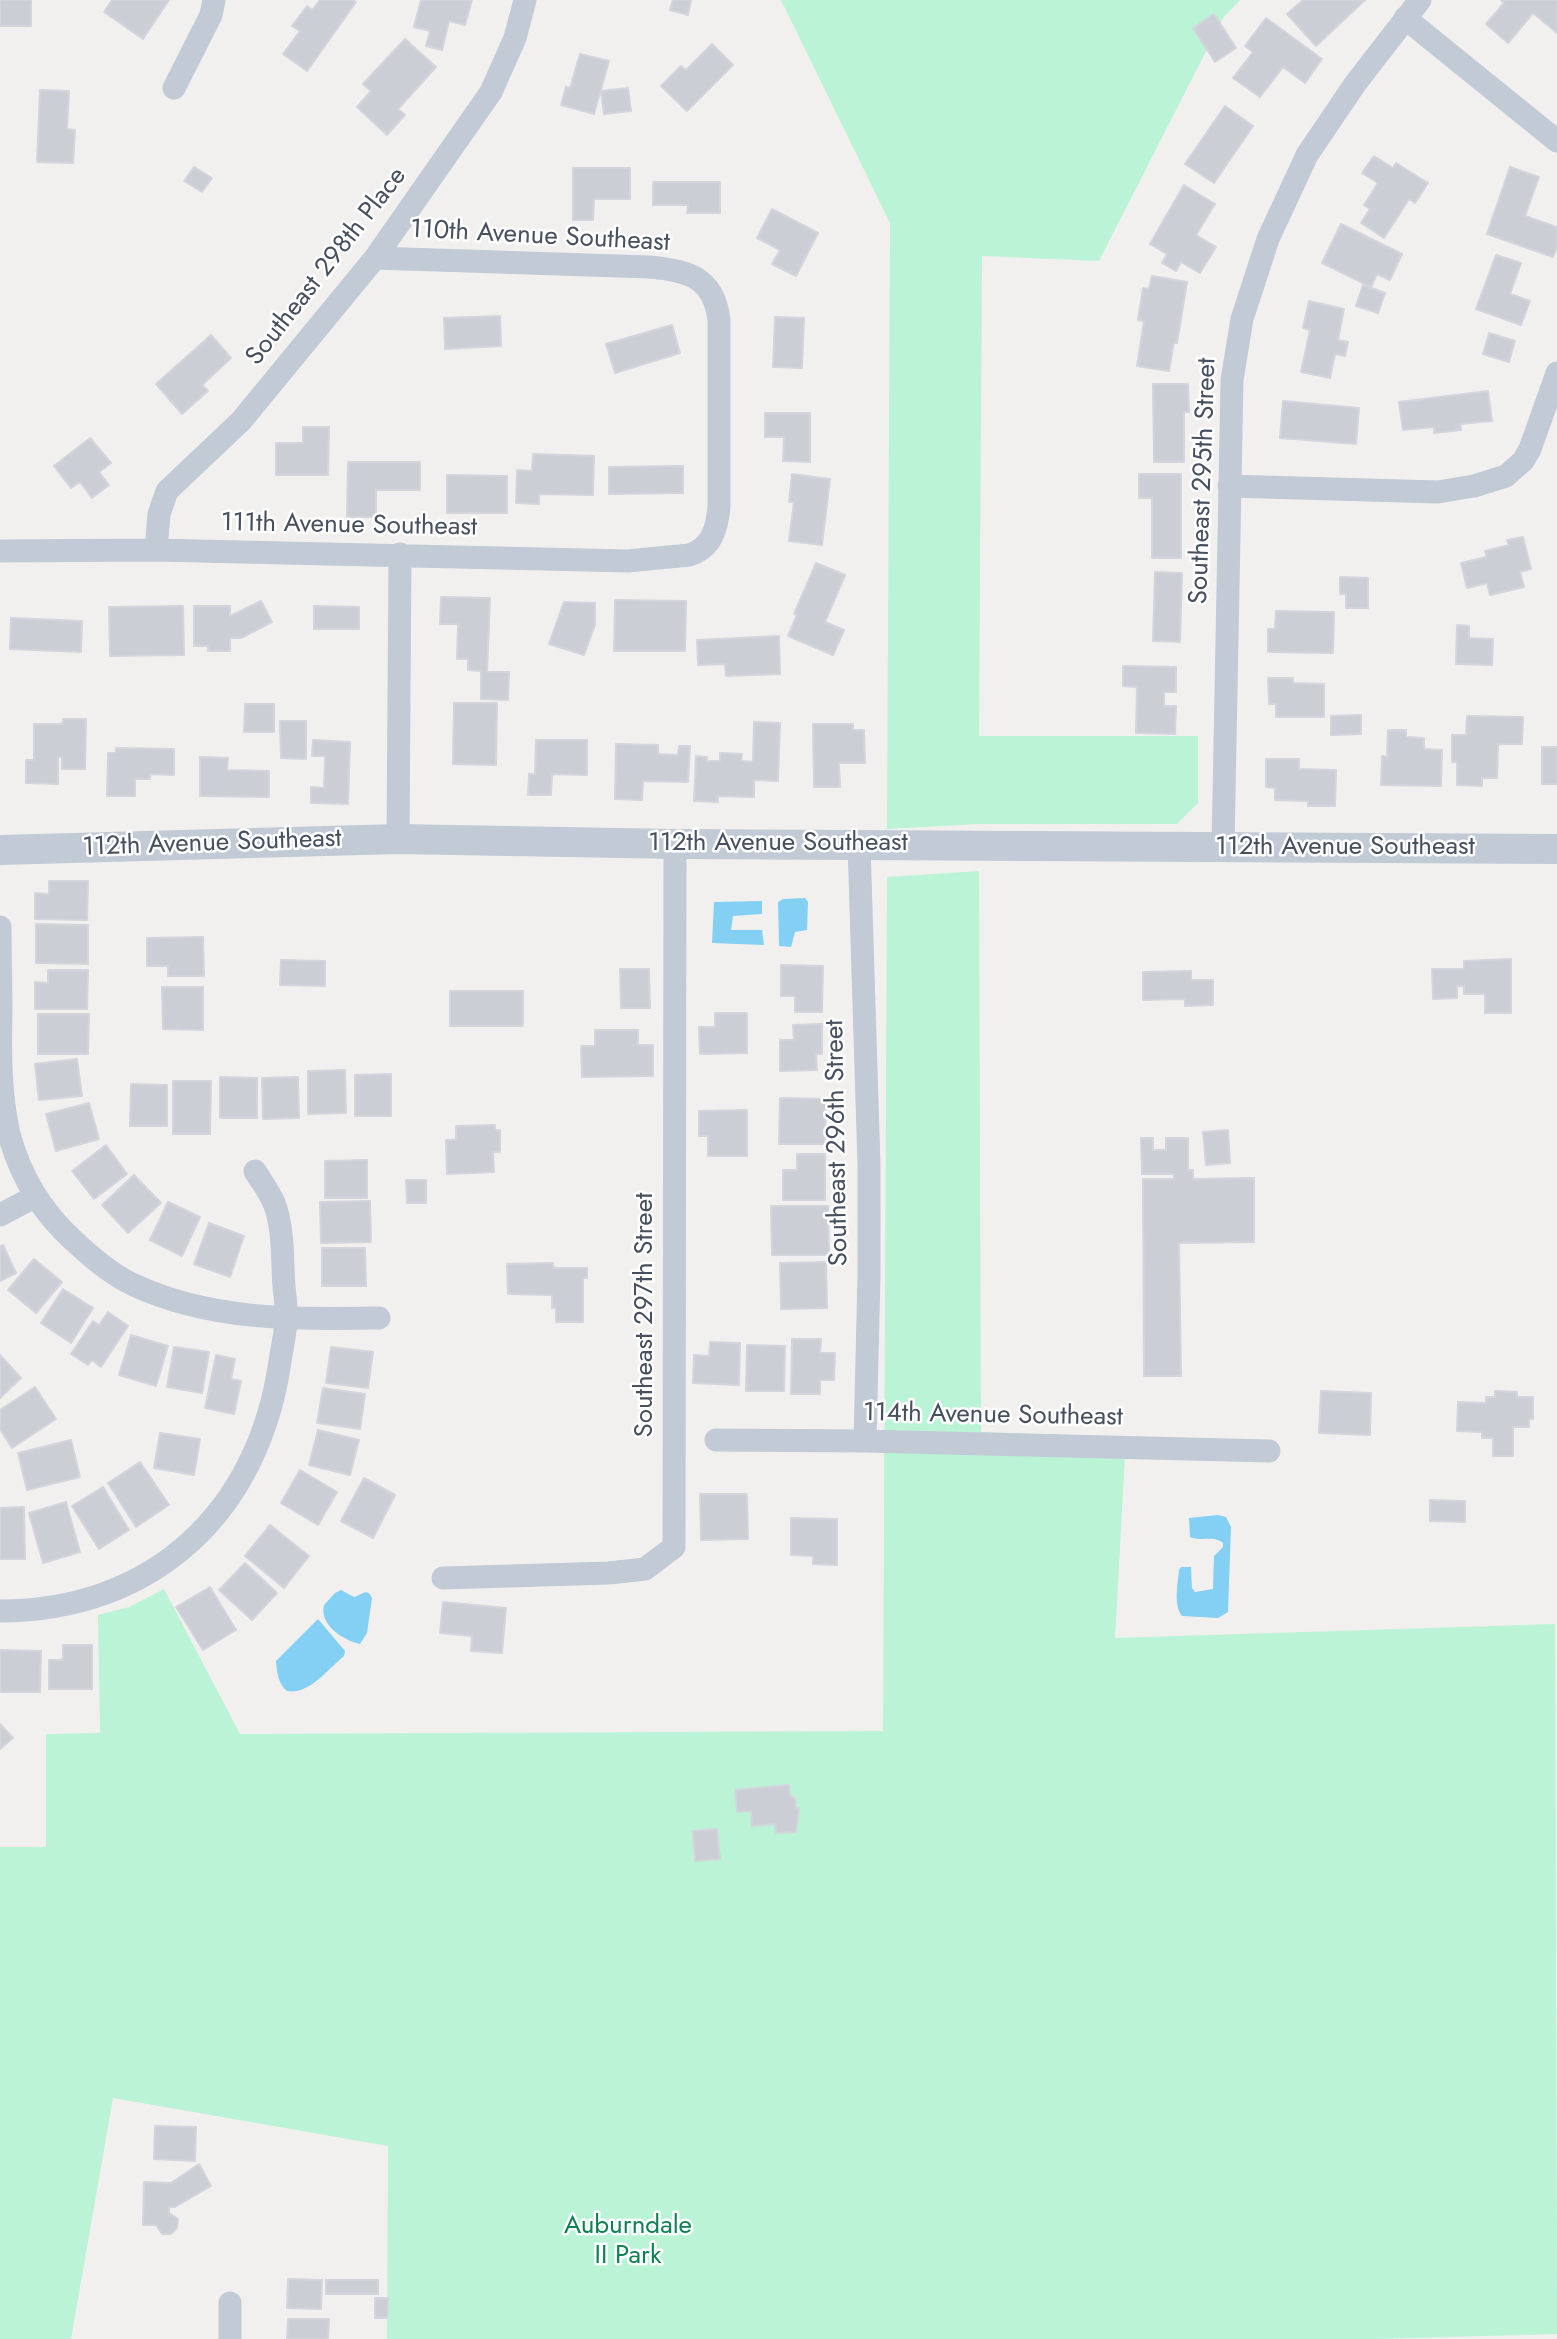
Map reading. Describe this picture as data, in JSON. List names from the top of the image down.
{
  "streets": {
    "street": [
      "110th Avenue Southeast",
      "Southeast 298th Place",
      "Southeast 295th Street",
      "111th Avenue Southeast",
      "112th Avenue Southeast",
      "Southeast 296th Street",
      "Southeast 297th Street",
      "114th Avenue Southeast"
    ]
  },
  "crossings": [
    ["110th Avenue Southeast", "Southeast 298th Place"],
    ["110th Avenue Southeast", "111th Avenue Southeast"],
    ["Southeast 298th Place", "111th Avenue Southeast"],
    ["Southeast 295th Street", "112th Avenue Southeast"],
    ["112th Avenue Southeast", "Southeast 296th Street"],
    ["112th Avenue Southeast", "Southeast 297th Street"],
    ["Southeast 296th Street", "114th Avenue Southeast"]
  ],
  "parks": ["Auburndale II Park"]
}
